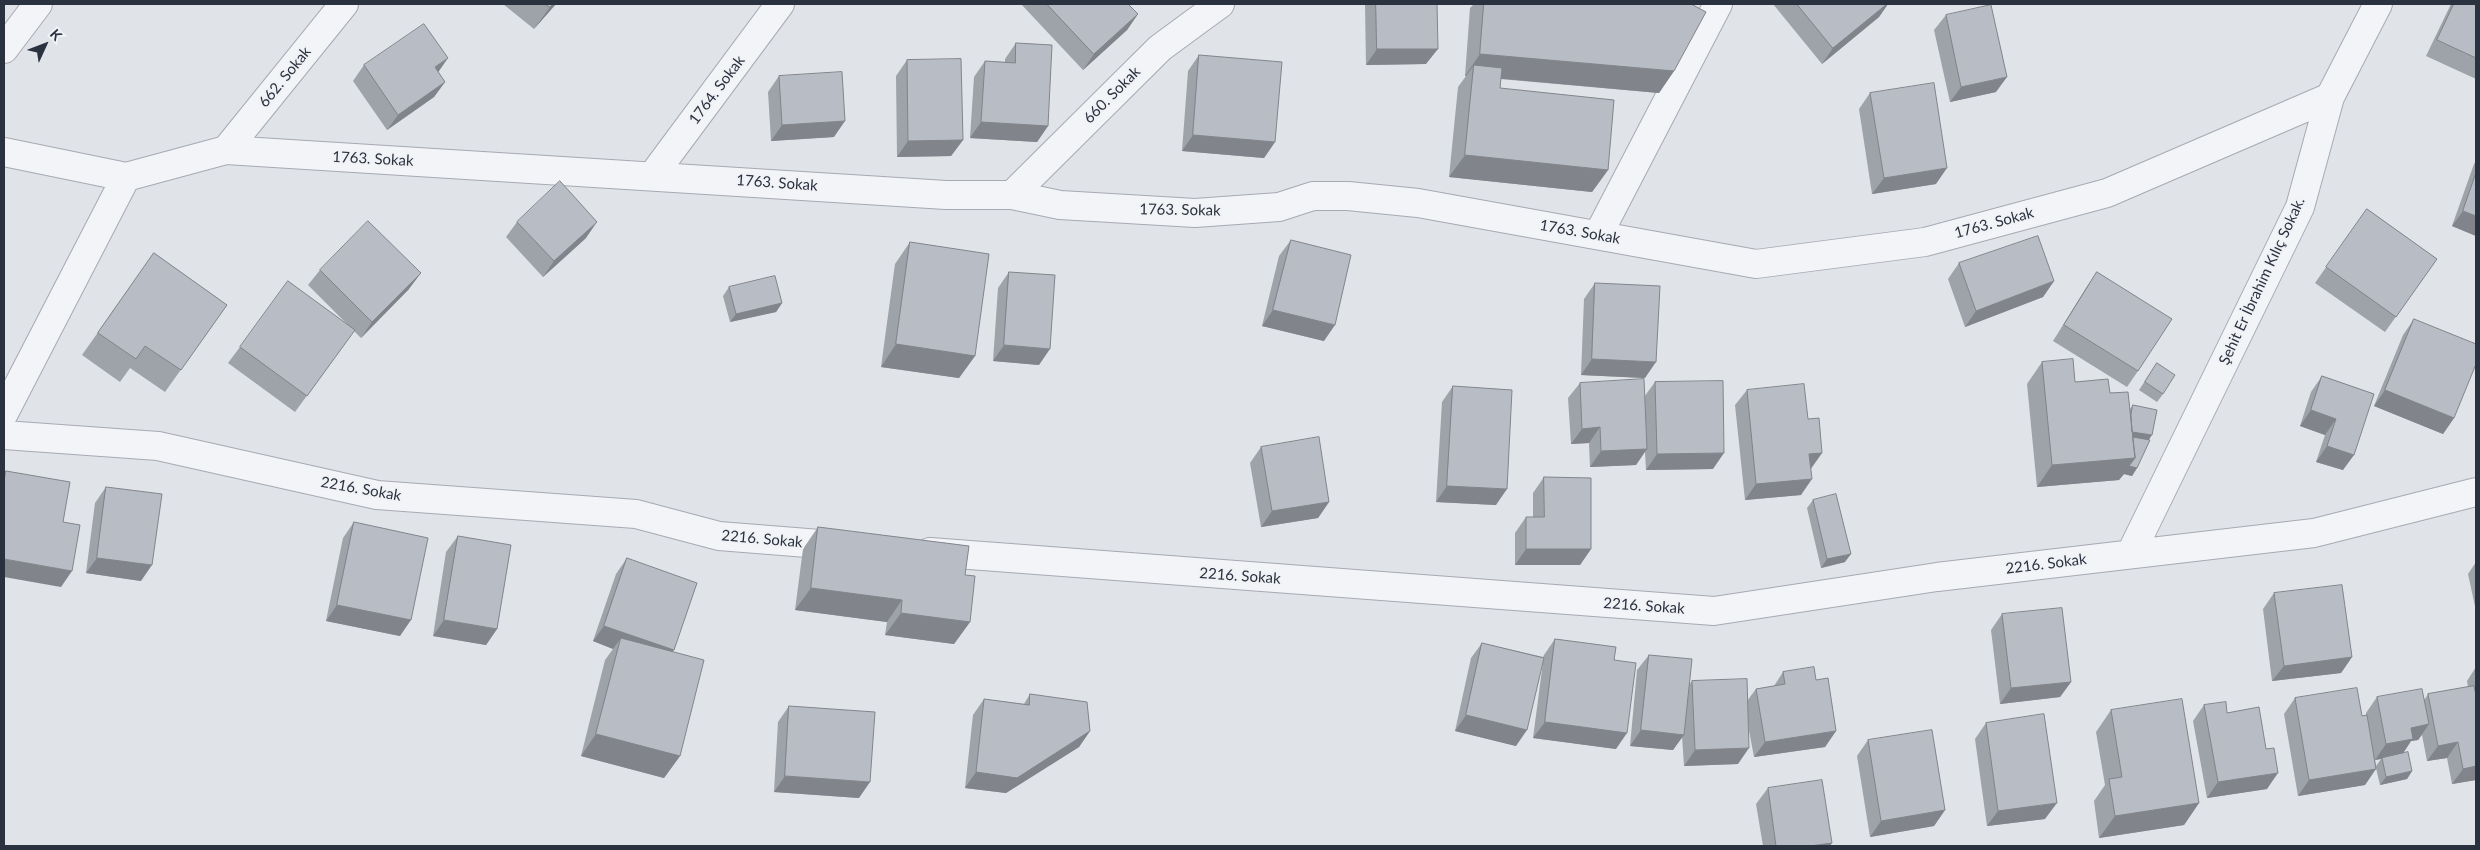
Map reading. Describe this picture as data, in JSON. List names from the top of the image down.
{
  "streets": {
    "street": [
      "662. Sokak",
      "1764. Sokak",
      "660. Sokak",
      "1763. Sokak",
      "Şehit Er İbrahim Kılıç Sokak.",
      "2216. Sokak"
    ]
  },
  "crossings": [
    ["662. Sokak", "1763. Sokak"],
    ["1764. Sokak", "1763. Sokak"],
    ["660. Sokak", "1763. Sokak"],
    ["1763. Sokak", "Şehit Er İbrahim Kılıç Sokak."],
    ["Şehit Er İbrahim Kılıç Sokak.", "2216. Sokak"]
  ],
  "north": "top right"
}
